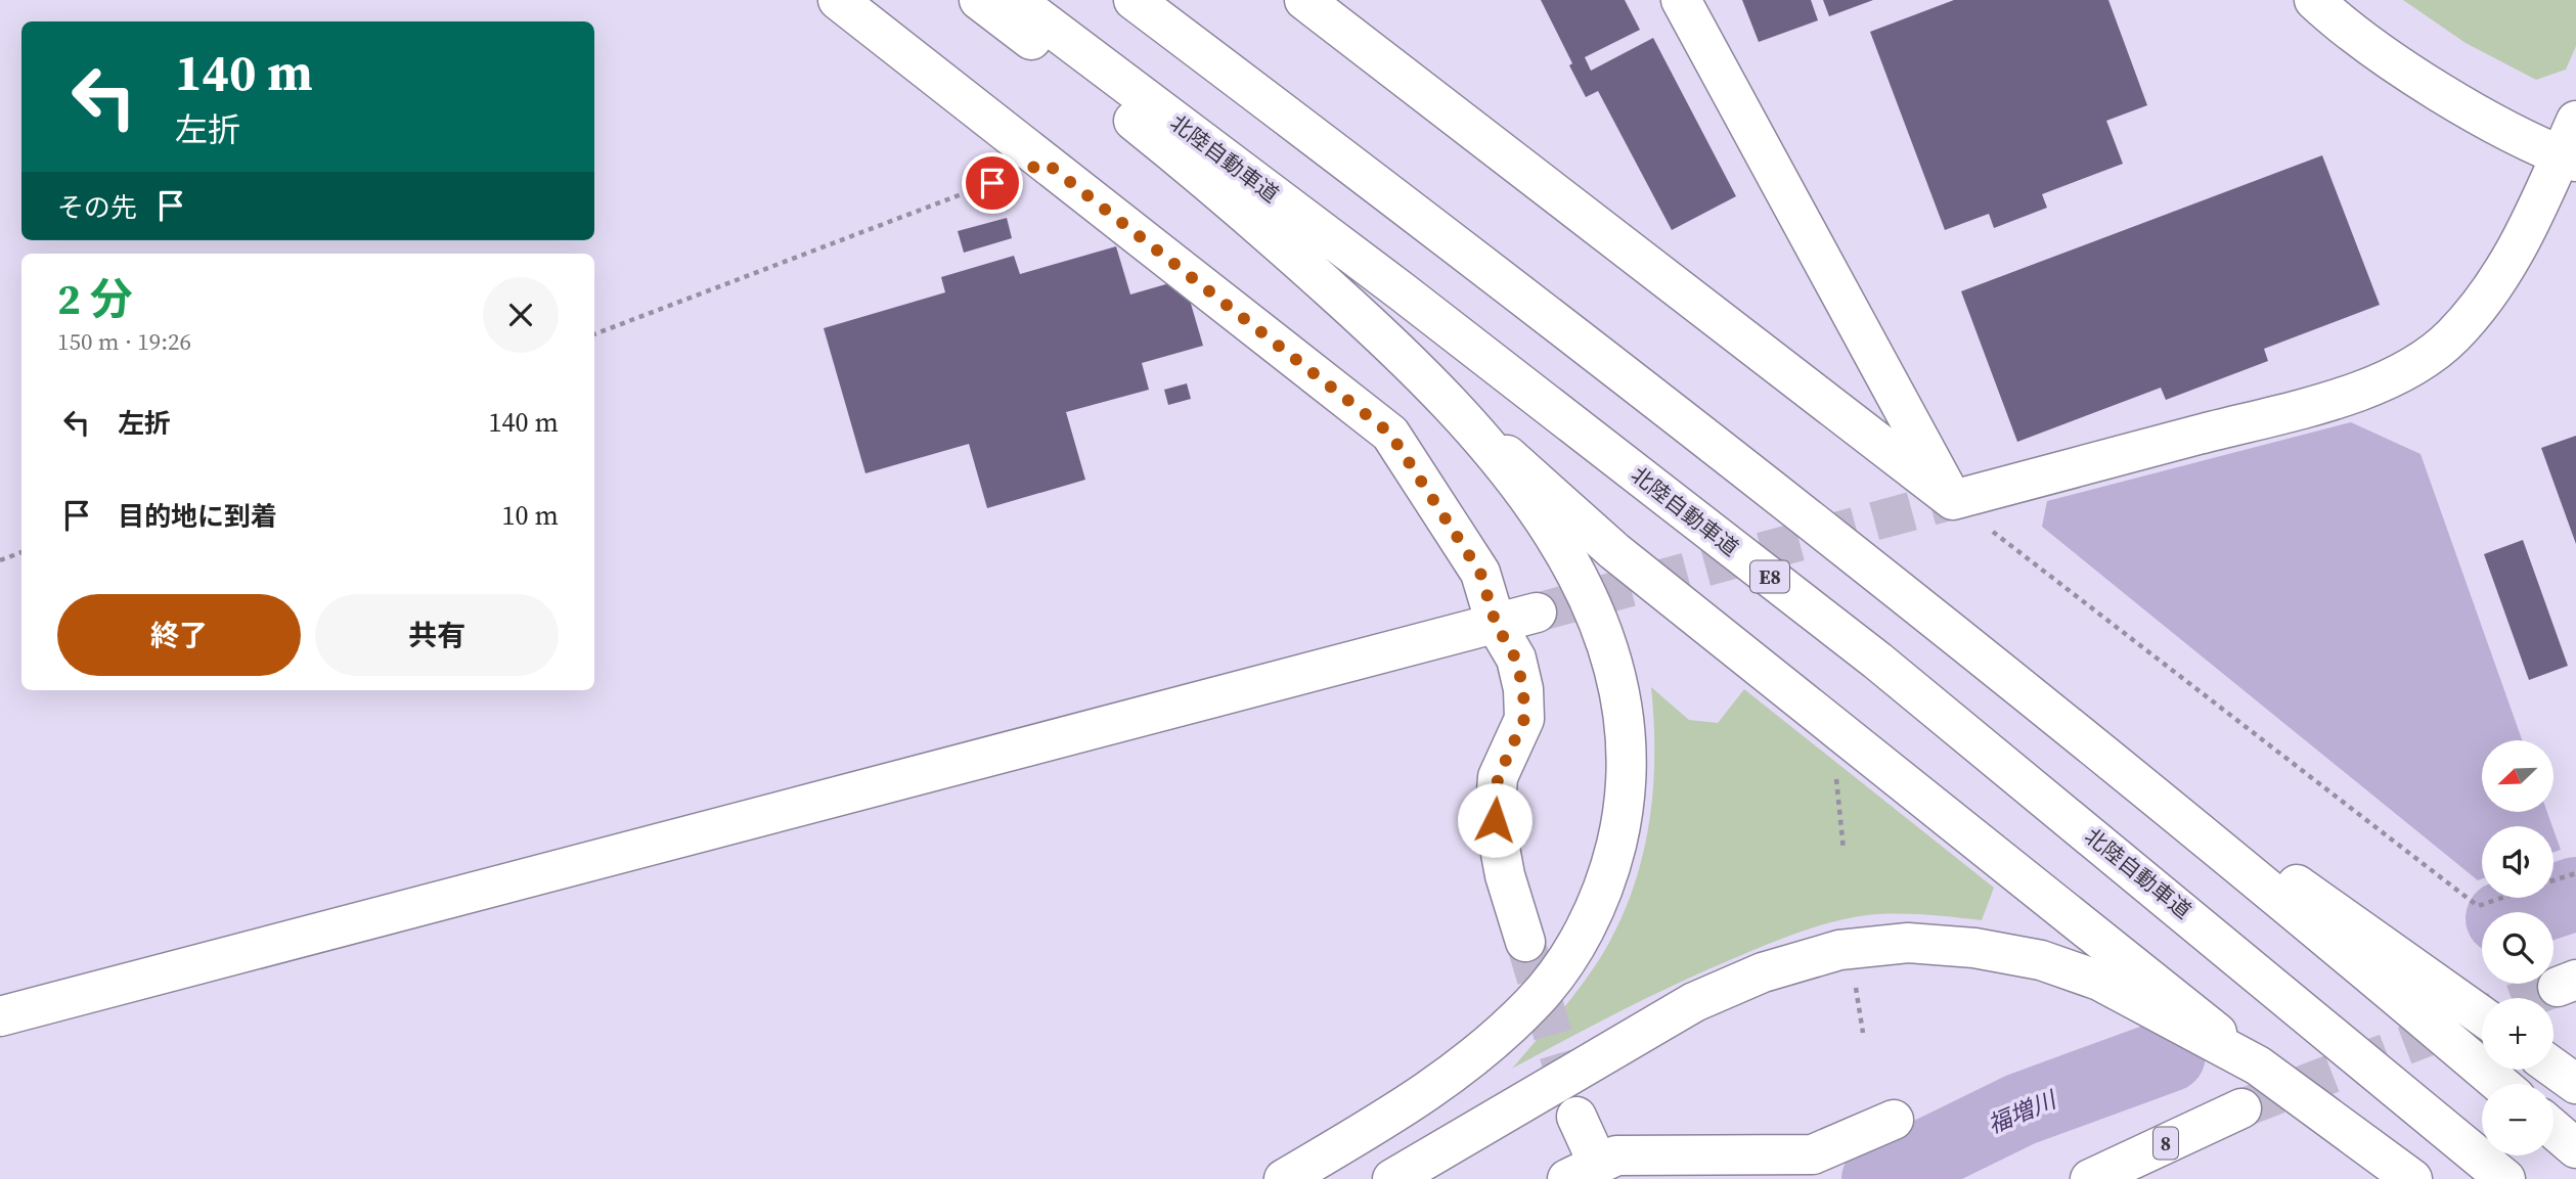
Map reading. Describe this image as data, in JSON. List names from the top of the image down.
{
  "streets": {
    "main road": ["北陸自動車道", "E8", "8"]
  },
  "water": ["福増川"],
  "north": "bottom left",
  "page": {
    "turn": ["140 m", "左折"],
    "then": "その先",
    "heading": ["2 分", "150 m · 19:26"],
    "list": [
      {
        "name": "左折",
        "value": "140 m"
      },
      {
        "name": "目的地に到着",
        "value": "10 m"
      }
    ],
    "buttons": ["終了", "共有"],
    "map_buttons": ["+", "−"]
  }
}
